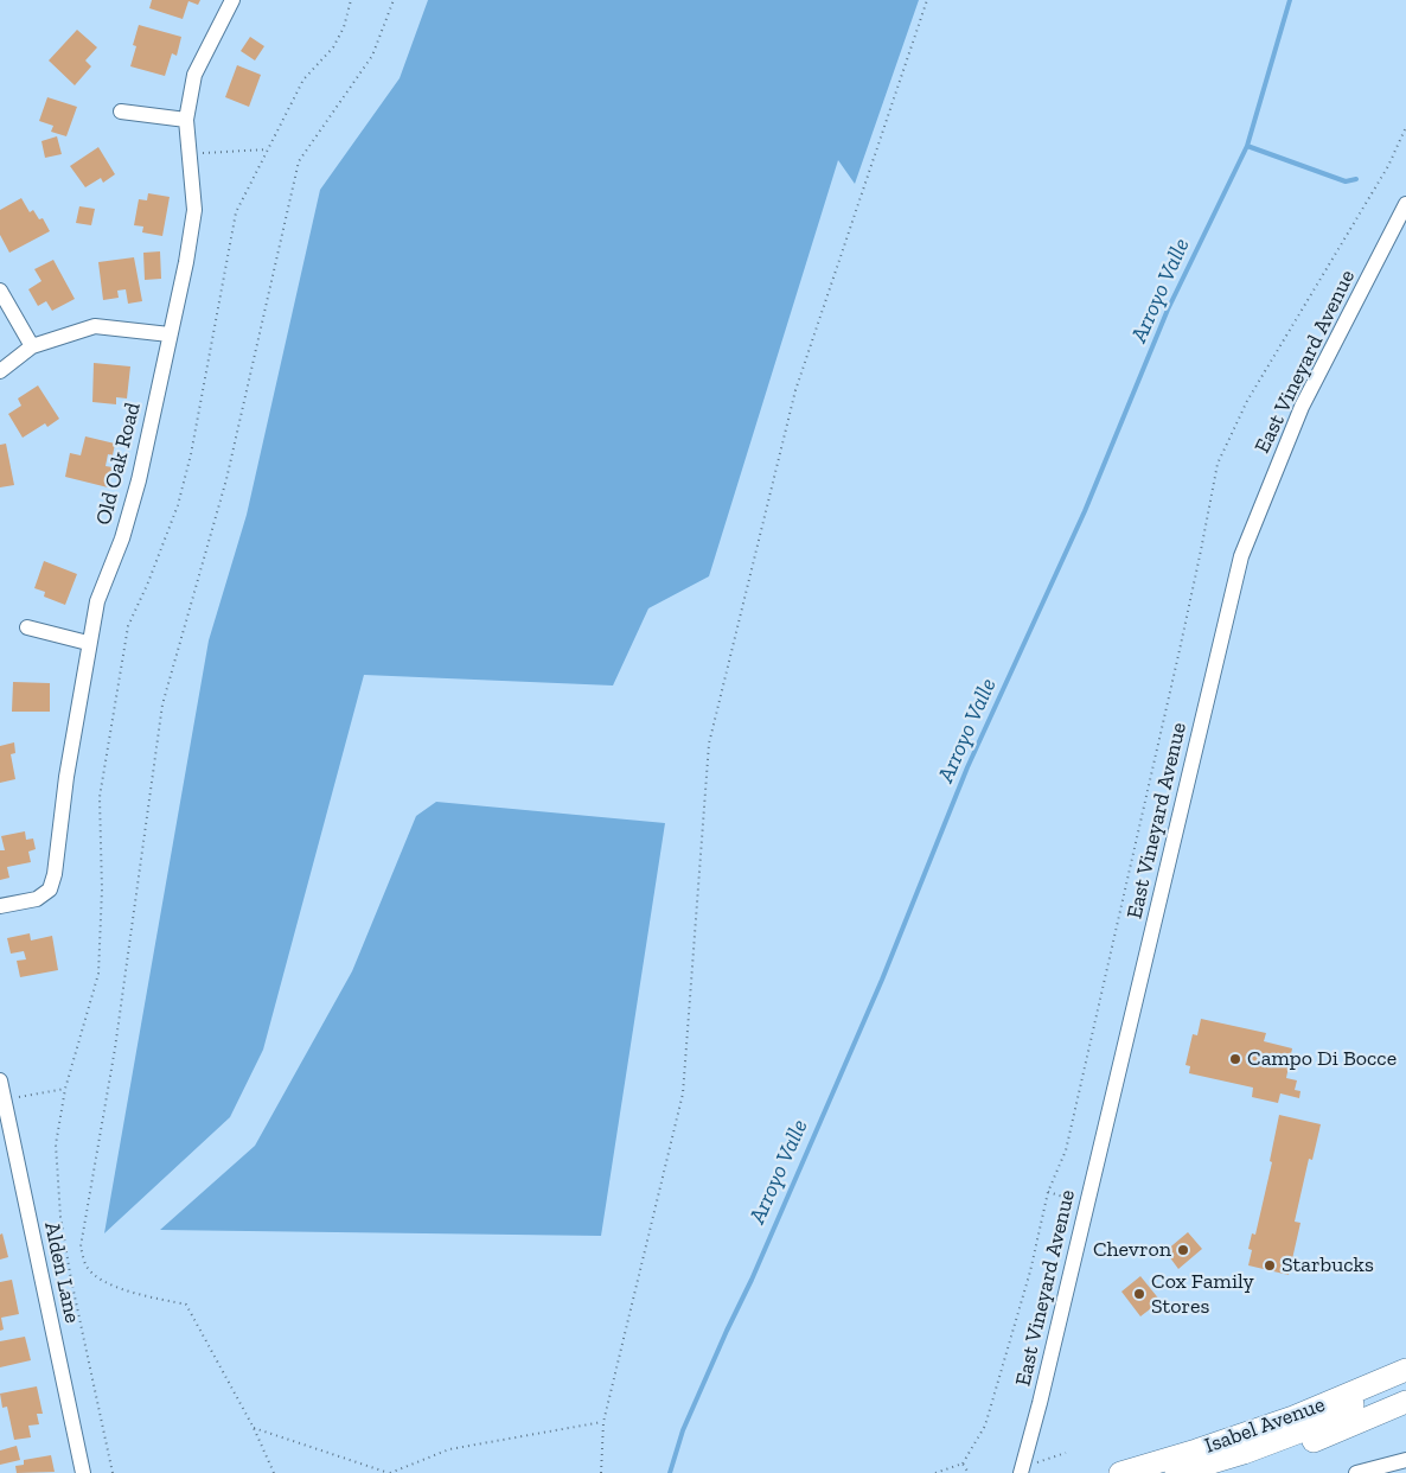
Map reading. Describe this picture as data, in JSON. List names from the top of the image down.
{
  "streets": {
    "highway": ["Isabel Avenue"],
    "street": ["East Vineyard Avenue", "Old Oak Road", "Alden Lane"]
  },
  "water": ["Arroyo Valle"],
  "places": [
    "Campo Di Bocce",
    "Chevron",
    "Starbucks",
    "Cox Family Stores"
  ]
}
